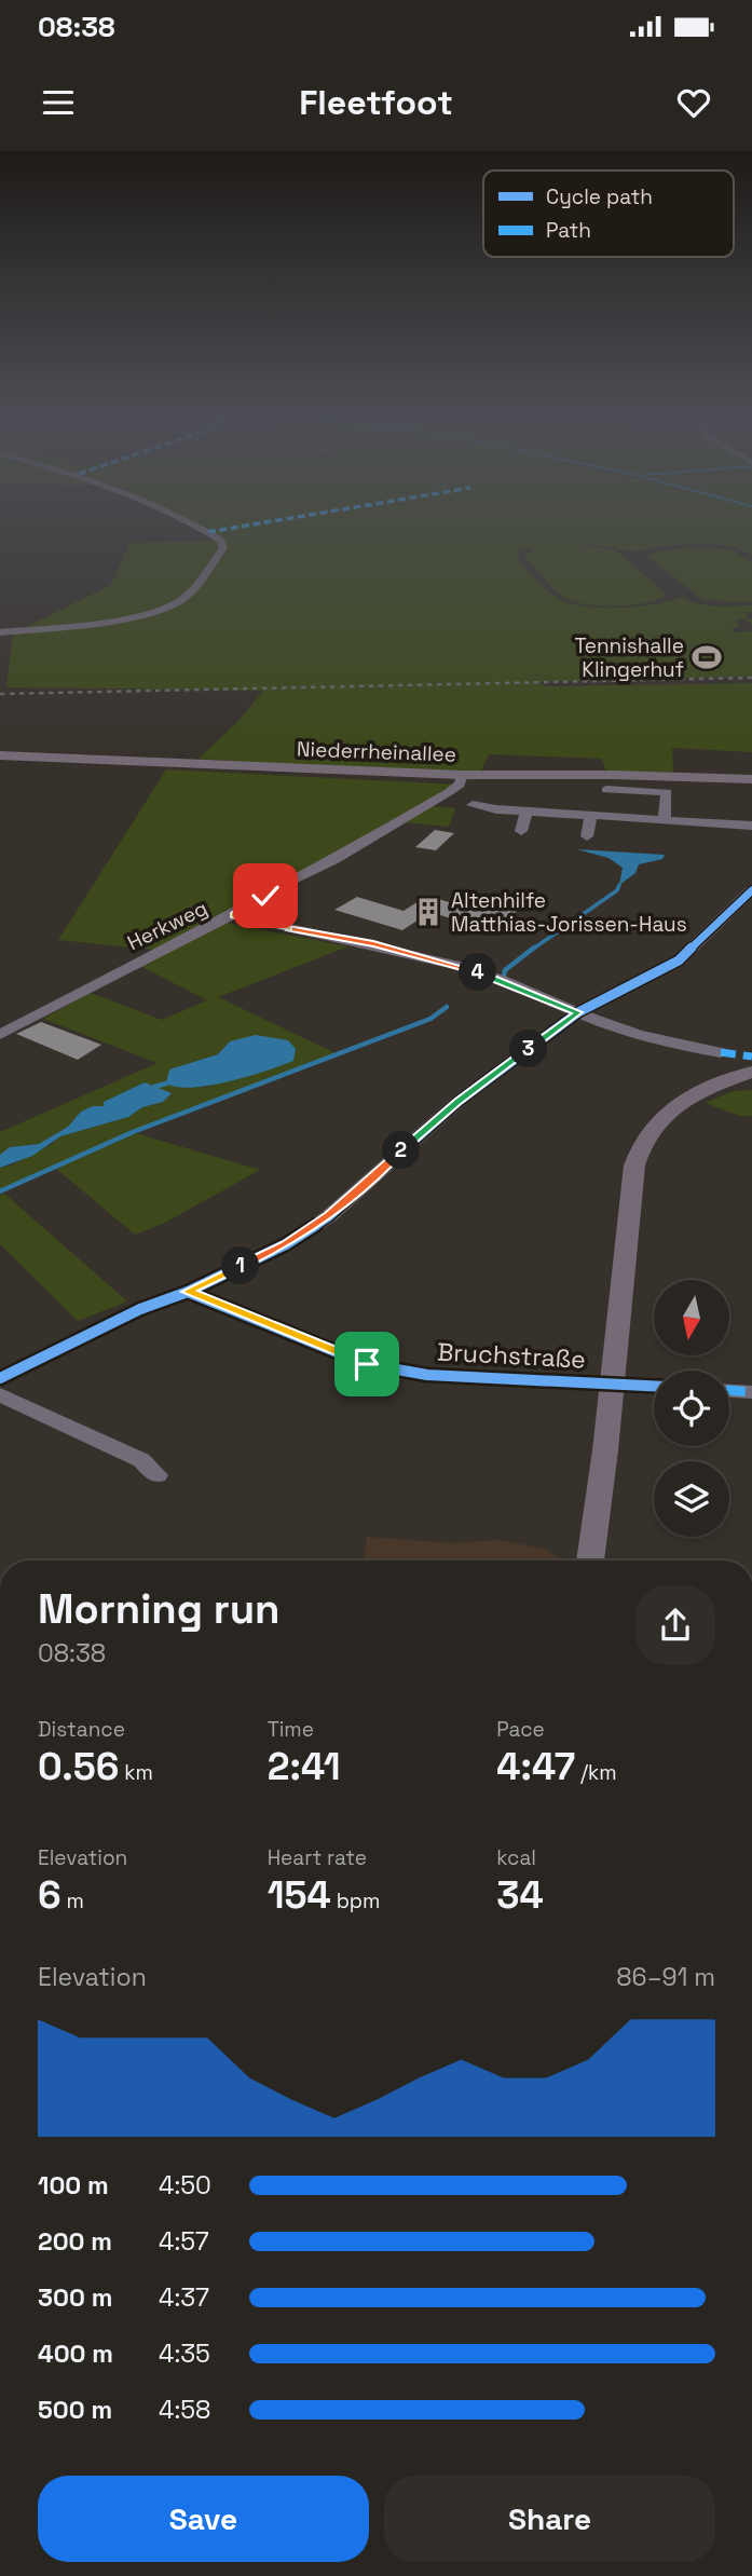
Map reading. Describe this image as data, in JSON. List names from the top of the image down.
{
  "streets": {
    "main road": ["Niederrheinallee"],
    "street": ["Herkweg", "Bruchstraße"]
  },
  "crossings": [
    ["Niederrheinallee", "Herkweg"]
  ],
  "places": {
    "sports": ["Tennishalle Klingerhuf"],
    "building": ["Altenhilfe Matthias-Jorissen-Haus"]
  },
  "legend": ["Cycle path", "Path"],
  "north": "bottom",
  "page": {
    "status": "08:38",
    "header": "Fleetfoot",
    "pins": [
      "4",
      "3",
      "2",
      "1"
    ],
    "heading": ["Morning run", "08:38"],
    "stats": [
      ["Distance", "0.56 km"],
      ["Time", "2:41"],
      ["Pace", "4:47 /km"],
      ["Elevation", "6 m"],
      ["Heart rate", "154 bpm"],
      ["kcal", "34"]
    ],
    "chart": ["Elevation", "86–91 m"],
    "list": [
      {
        "name": "100 m",
        "note": "4:50"
      },
      {
        "name": "200 m",
        "note": "4:57"
      },
      {
        "name": "300 m",
        "note": "4:37"
      },
      {
        "name": "400 m",
        "note": "4:35"
      },
      {
        "name": "500 m",
        "note": "4:58"
      }
    ],
    "buttons": ["Save", "Share"]
  }
}
